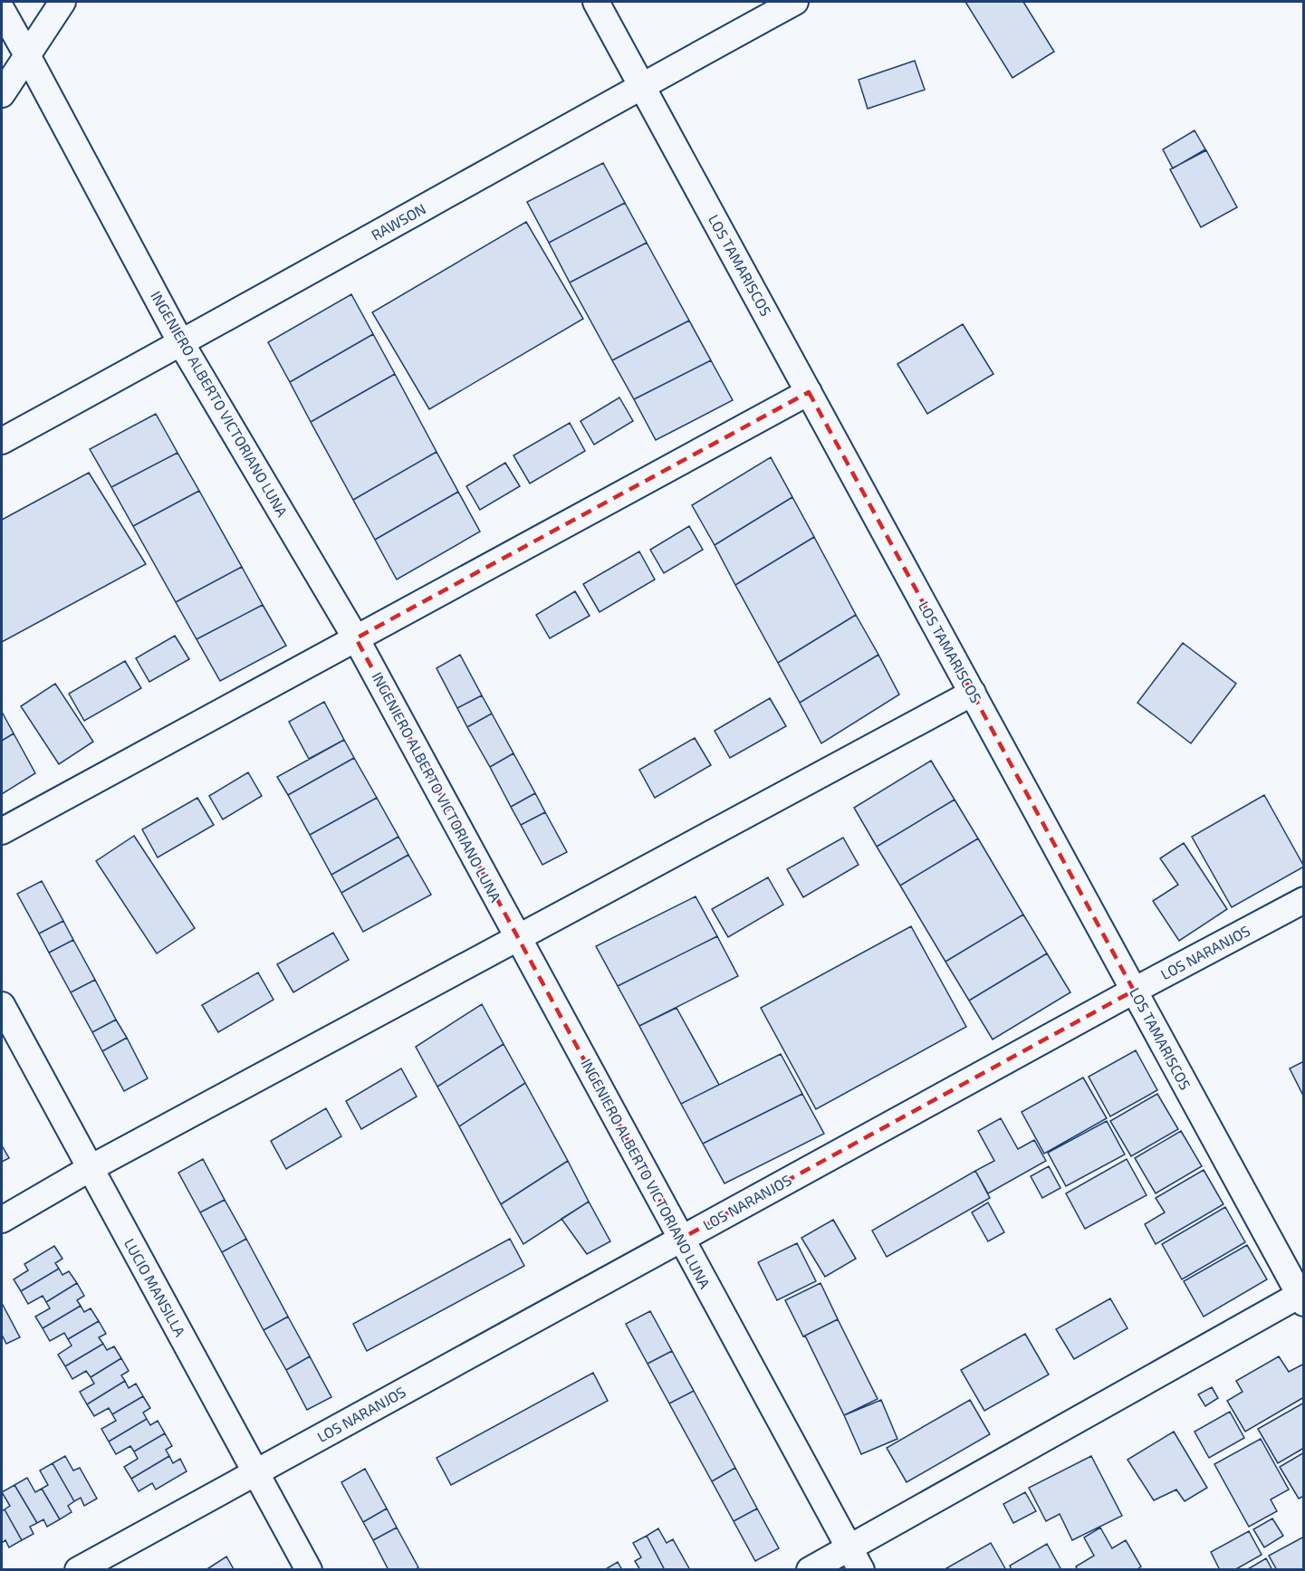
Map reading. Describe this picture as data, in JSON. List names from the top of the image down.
{
  "streets": {
    "street": [
      "RAWSON",
      "LOS TAMARISCOS",
      "INGENIERO ALBERTO VICTORIANO LUNA",
      "LOS NARANJOS",
      "LUCIO MANSILLA"
    ]
  },
  "crossings": [
    ["RAWSON", "LOS TAMARISCOS"],
    ["RAWSON", "INGENIERO ALBERTO VICTORIANO LUNA"],
    ["LOS TAMARISCOS", "LOS NARANJOS"],
    ["INGENIERO ALBERTO VICTORIANO LUNA", "LOS NARANJOS"],
    ["LOS NARANJOS", "LUCIO MANSILLA"]
  ]
}
